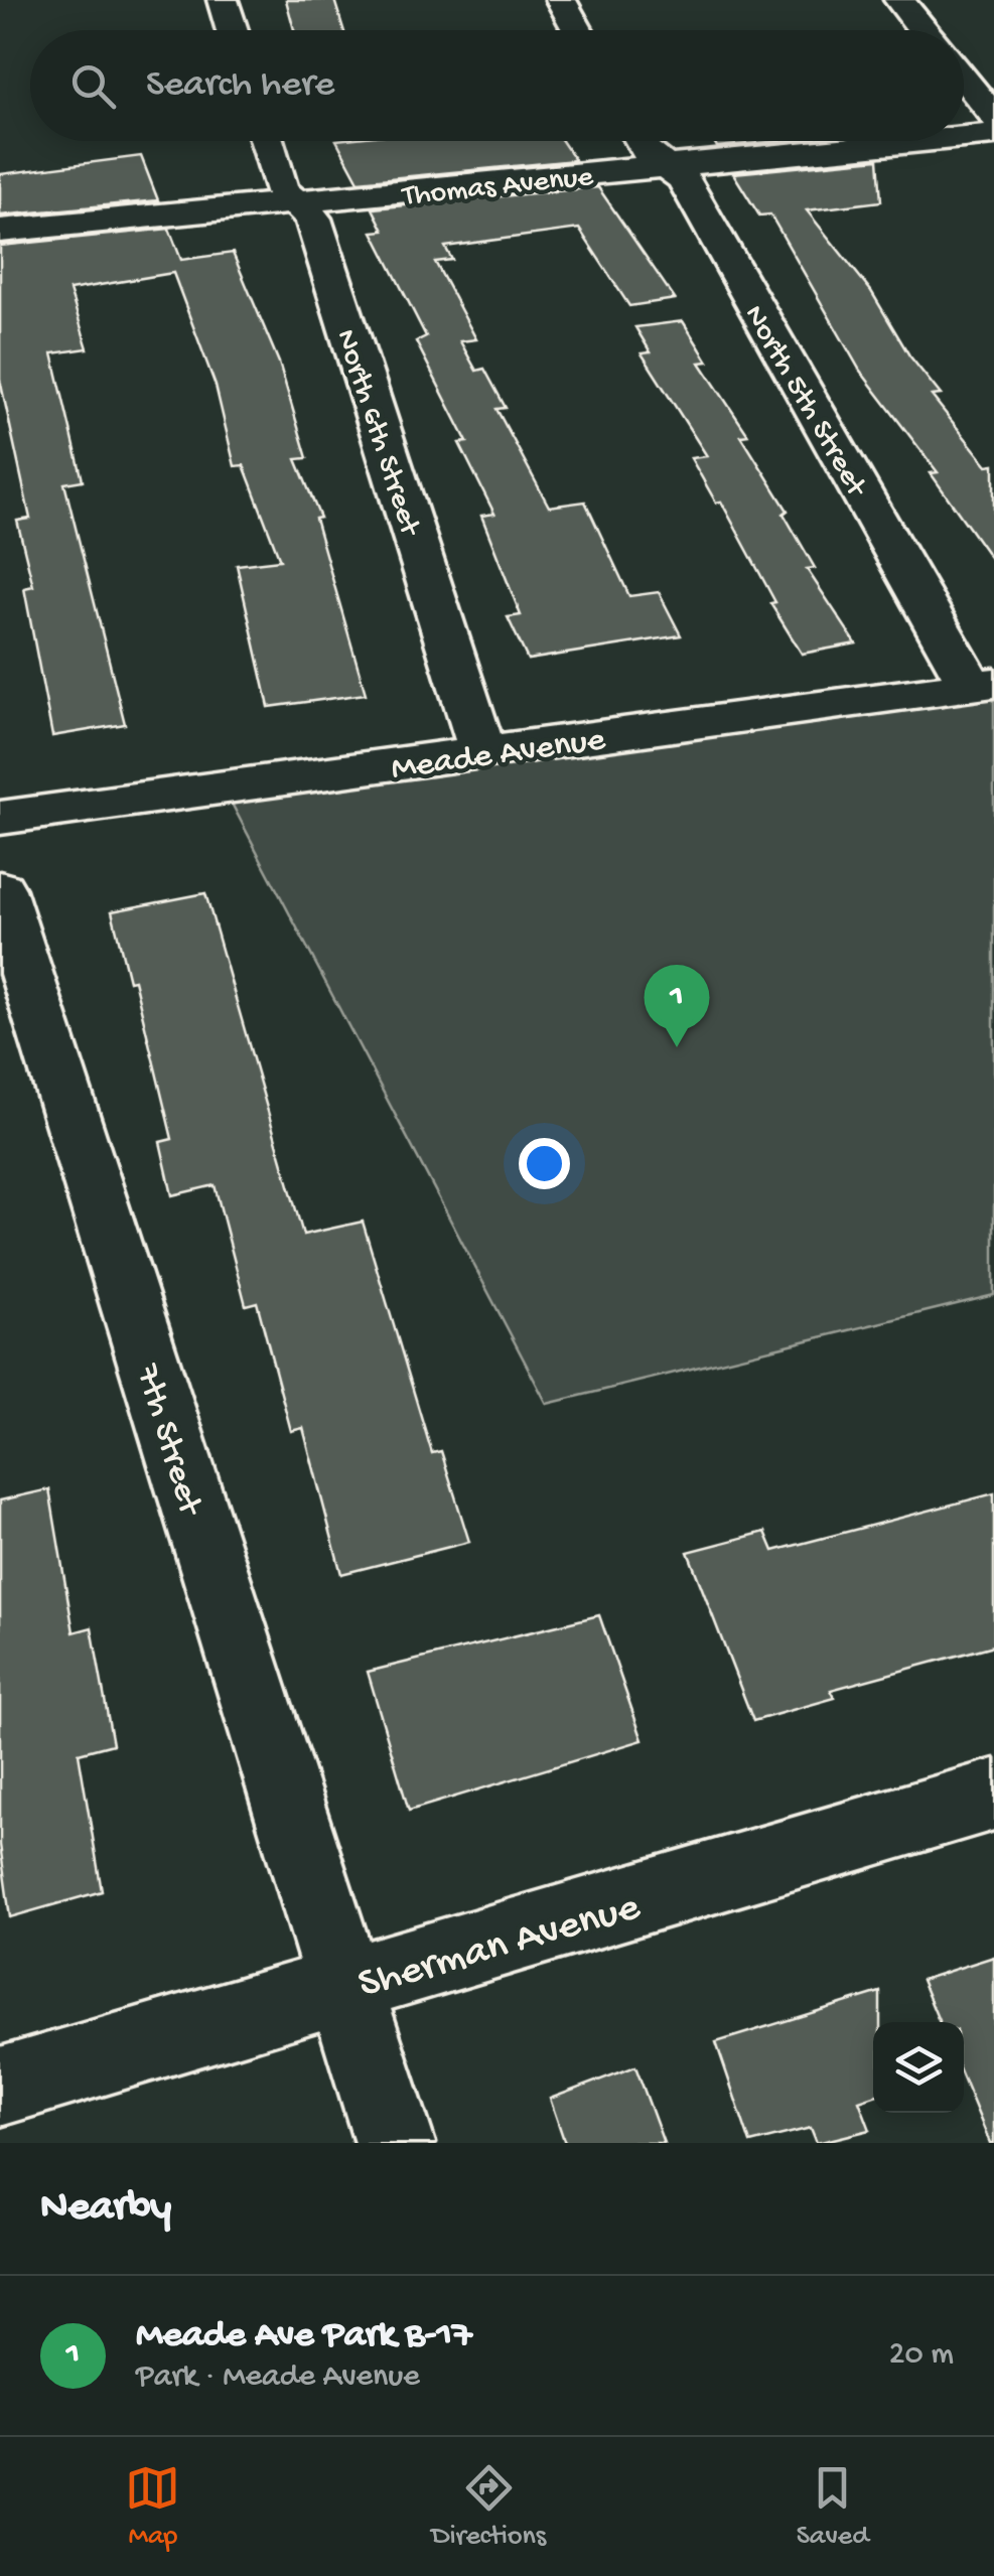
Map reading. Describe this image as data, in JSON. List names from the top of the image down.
{
  "streets": {
    "street": [
      "Thomas Avenue",
      "North 5th Street",
      "North 6th Street",
      "Meade Avenue",
      "7th Street",
      "Sherman Avenue"
    ]
  },
  "crossings": [
    ["Thomas Avenue", "North 5th Street"],
    ["Thomas Avenue", "North 6th Street"],
    ["North 5th Street", "Meade Avenue"],
    ["North 6th Street", "Meade Avenue"],
    ["7th Street", "Sherman Avenue"]
  ],
  "page": {
    "search": "Search here",
    "pins": "1",
    "heading": "Nearby",
    "list": [
      {
        "mark": "1",
        "name": "Meade Ave Park B-17",
        "note": "Park · Meade Avenue",
        "value": "20 m"
      }
    ],
    "nav": ["Map", "Directions", "Saved"]
  }
}
